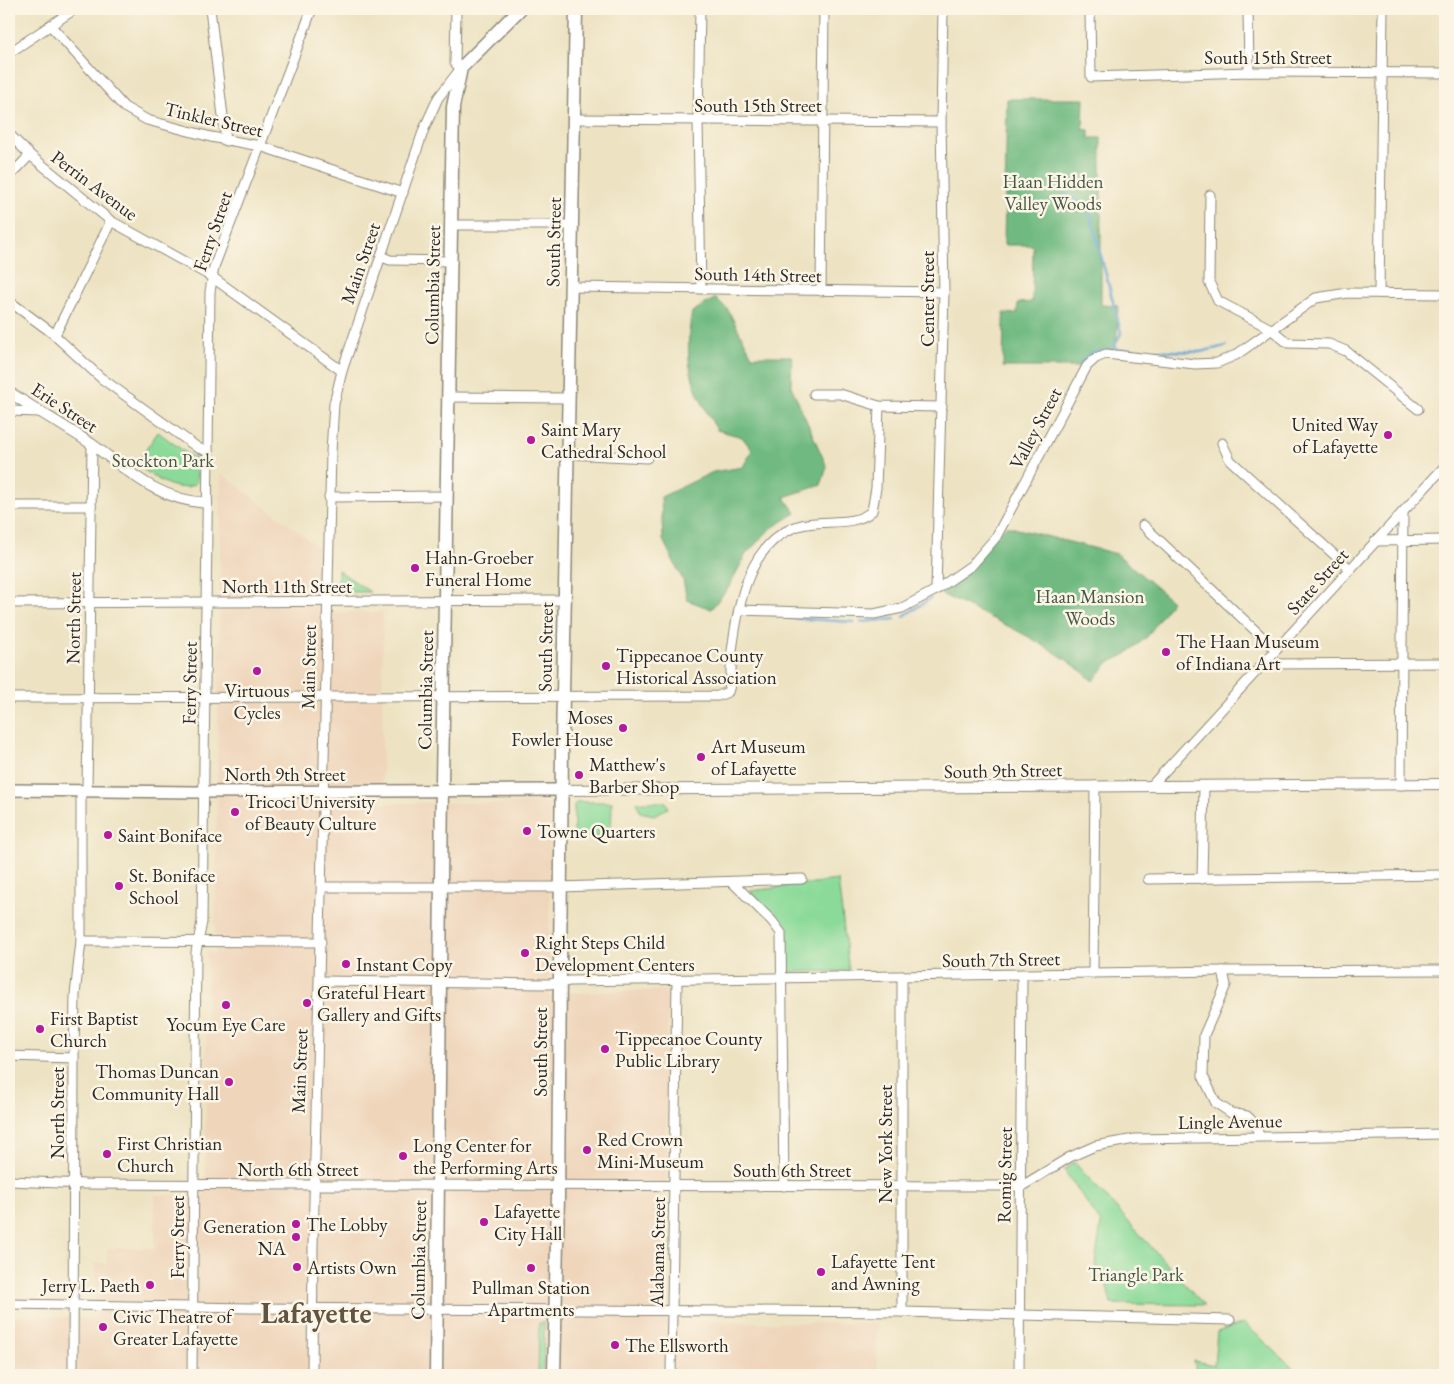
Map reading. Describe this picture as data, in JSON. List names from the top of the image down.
{
  "streets": {
    "main road": [
      "South Street",
      "Main Street",
      "Columbia Street",
      "North 9th Street"
    ],
    "street": [
      "South 15th Street",
      "Tinkler Street",
      "Perrin Avenue",
      "Ferry Street",
      "South 14th Street",
      "Center Street",
      "Erie Street",
      "Valley Street",
      "State Street",
      "North 11th Street",
      "North Street",
      "South 9th Street",
      "South 7th Street",
      "Lingle Avenue",
      "New York Street",
      "North 6th Street",
      "South 6th Street",
      "Romig Street",
      "Alabama Street"
    ]
  },
  "crossings": [
    ["South 15th Street", "South Street"],
    ["South 15th Street", "Center Street"],
    ["Tinkler Street", "Ferry Street"],
    ["Tinkler Street", "Main Street"],
    ["Perrin Avenue", "Ferry Street"],
    ["Perrin Avenue", "Main Street"],
    ["Ferry Street", "Erie Street"],
    ["Ferry Street", "North 11th Street"],
    ["Ferry Street", "North 9th Street"],
    ["Ferry Street", "North 6th Street"],
    ["South Street", "South 14th Street"],
    ["South Street", "North 11th Street"],
    ["South Street", "South 9th Street"],
    ["South Street", "North 9th Street"],
    ["South Street", "South 7th Street"],
    ["South Street", "North 6th Street"],
    ["South Street", "South 6th Street"],
    ["Main Street", "Columbia Street"],
    ["Main Street", "North 11th Street"],
    ["Main Street", "North 9th Street"],
    ["Main Street", "South 7th Street"],
    ["Main Street", "North 6th Street"],
    ["South 14th Street", "Center Street"],
    ["Columbia Street", "North 11th Street"],
    ["Columbia Street", "North 9th Street"],
    ["Columbia Street", "South 7th Street"],
    ["Columbia Street", "North 6th Street"],
    ["Center Street", "Valley Street"],
    ["Erie Street", "North Street"],
    ["State Street", "South 9th Street"],
    ["North 11th Street", "North Street"],
    ["North Street", "North 9th Street"],
    ["North Street", "North 6th Street"],
    ["South 9th Street", "North 9th Street"],
    ["South 7th Street", "New York Street"],
    ["South 7th Street", "Romig Street"],
    ["South 7th Street", "Alabama Street"],
    ["Lingle Avenue", "South 6th Street"],
    ["Lingle Avenue", "Romig Street"],
    ["New York Street", "South 6th Street"],
    ["North 6th Street", "South 6th Street"],
    ["South 6th Street", "Romig Street"],
    ["South 6th Street", "Alabama Street"]
  ],
  "districts": ["Lafayette"],
  "parks": [
    "Haan Hidden Valley Woods",
    "Stockton Park",
    "Haan Mansion Woods",
    "Triangle Park"
  ],
  "places": [
    "United Way of Lafayette",
    "Saint Mary Cathedral School",
    "Hahn-Groeber Funeral Home",
    "The Haan Museum of Indiana Art",
    "Tippecanoe County Historical Association",
    "Virtuous Cycles",
    "Moses Fowler House",
    "Art Museum of Lafayette",
    "Matthew's Barber Shop",
    "Tricoci University of Beauty Culture",
    "Towne Quarters",
    "Saint Boniface",
    "St. Boniface School",
    "Right Steps Child Development Centers",
    "Instant Copy",
    "Grateful Heart Gallery and Gifts",
    "Yocum Eye Care",
    "First Baptist Church",
    "Tippecanoe County Public Library",
    "Thomas Duncan Community Hall",
    "Red Crown Mini-Museum",
    "First Christian Church",
    "Long Center for the Performing Arts",
    "Lafayette City Hall",
    "The Lobby",
    "Generation NA",
    "Artists Own",
    "Pullman Station Apartments",
    "Lafayette Tent and Awning",
    "Jerry L. Paeth",
    "Civic Theatre of Greater Lafayette",
    "The Ellsworth"
  ]
}
